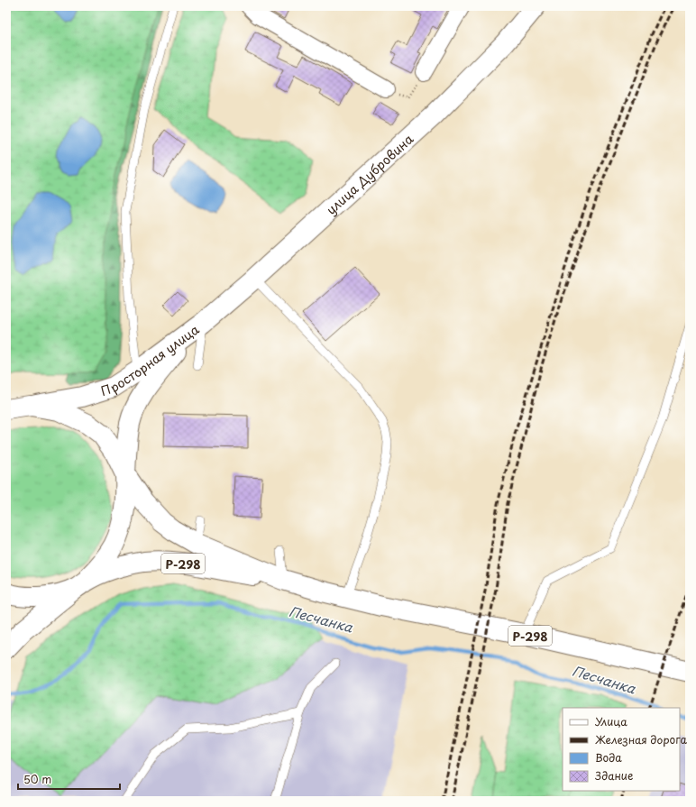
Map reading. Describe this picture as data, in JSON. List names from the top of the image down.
{
  "streets": {
    "main road": ["улица Дубровина", "Просторная улица", "Р-298"]
  },
  "crossings": [
    ["улица Дубровина", "Просторная улица"],
    ["Просторная улица", "Р-298"]
  ],
  "water": ["Песчанка"],
  "legend": [
    "Улица",
    "Железная дорога",
    "Вода",
    "Здание"
  ],
  "scale_bar": "50 m"
}
